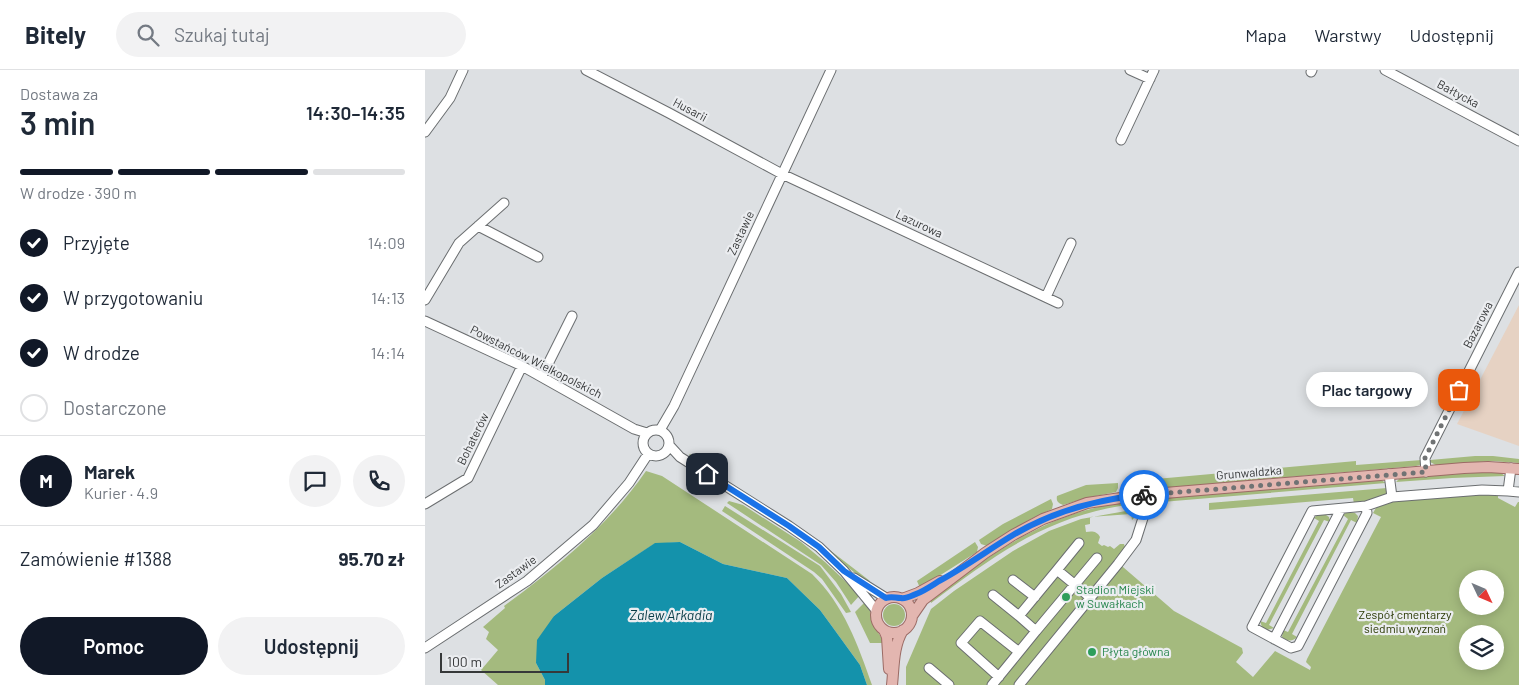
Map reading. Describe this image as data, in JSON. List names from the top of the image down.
{
  "streets": {
    "main road": ["Grunwaldzka"],
    "street": [
      "Bałtycka",
      "Husarii",
      "Lazurowa",
      "Zastawie",
      "Bazarowa",
      "Powstańców Wielkopolskich",
      "Bohaterów"
    ]
  },
  "crossings": [
    ["Husarii", "Lazurowa"],
    ["Husarii", "Zastawie"],
    ["Lazurowa", "Zastawie"],
    ["Zastawie", "Powstańców Wielkopolskich"],
    ["Bazarowa", "Grunwaldzka"],
    ["Powstańców Wielkopolskich", "Bohaterów"]
  ],
  "water": ["Zalew Arkadia"],
  "parks": ["Zespół cmentarzy siedmiu wyznań"],
  "places": ["Plac targowy", "Stadion Miejski w Suwałkach", "Płyta główna"],
  "scale_bar": "100 m",
  "north": "bottom right",
  "page": {
    "header": "Bitely",
    "search": "Szukaj tutaj",
    "nav": ["Mapa", "Warstwy", "Udostępnij"],
    "heading": ["3 min", "Dostawa za", "14:30–14:35"],
    "panel": [
      "Marek",
      "Kurier · 4.9",
      "Zamówienie #1388",
      "95.70 zł"
    ],
    "bar": "W drodze · 390 m",
    "list": [
      ["Przyjęte", "14:09"],
      ["W przygotowaniu", "14:13"],
      ["W drodze", "14:14"],
      "Dostarczone"
    ],
    "bubble": "Plac targowy",
    "round": "M",
    "buttons": ["Pomoc", "Udostępnij"],
    "scale": "100 m"
  }
}
